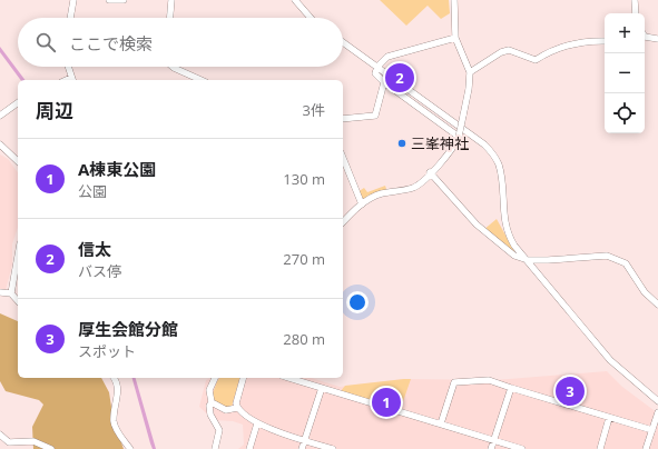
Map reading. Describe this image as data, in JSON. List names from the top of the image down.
{
  "places": ["三峯神社"],
  "page": {
    "map_buttons": ["+", "−"],
    "search": "ここで検索",
    "pins": ["2", "3", "1"],
    "heading": ["周辺", "3件"],
    "list": [
      {
        "mark": "1",
        "name": "A棟東公園",
        "note": "公園",
        "value": "130 m"
      },
      {
        "mark": "2",
        "name": "信太",
        "note": "バス停",
        "value": "270 m"
      },
      {
        "mark": "3",
        "name": "厚生会館分館",
        "note": "スポット",
        "value": "280 m"
      }
    ]
  }
}
